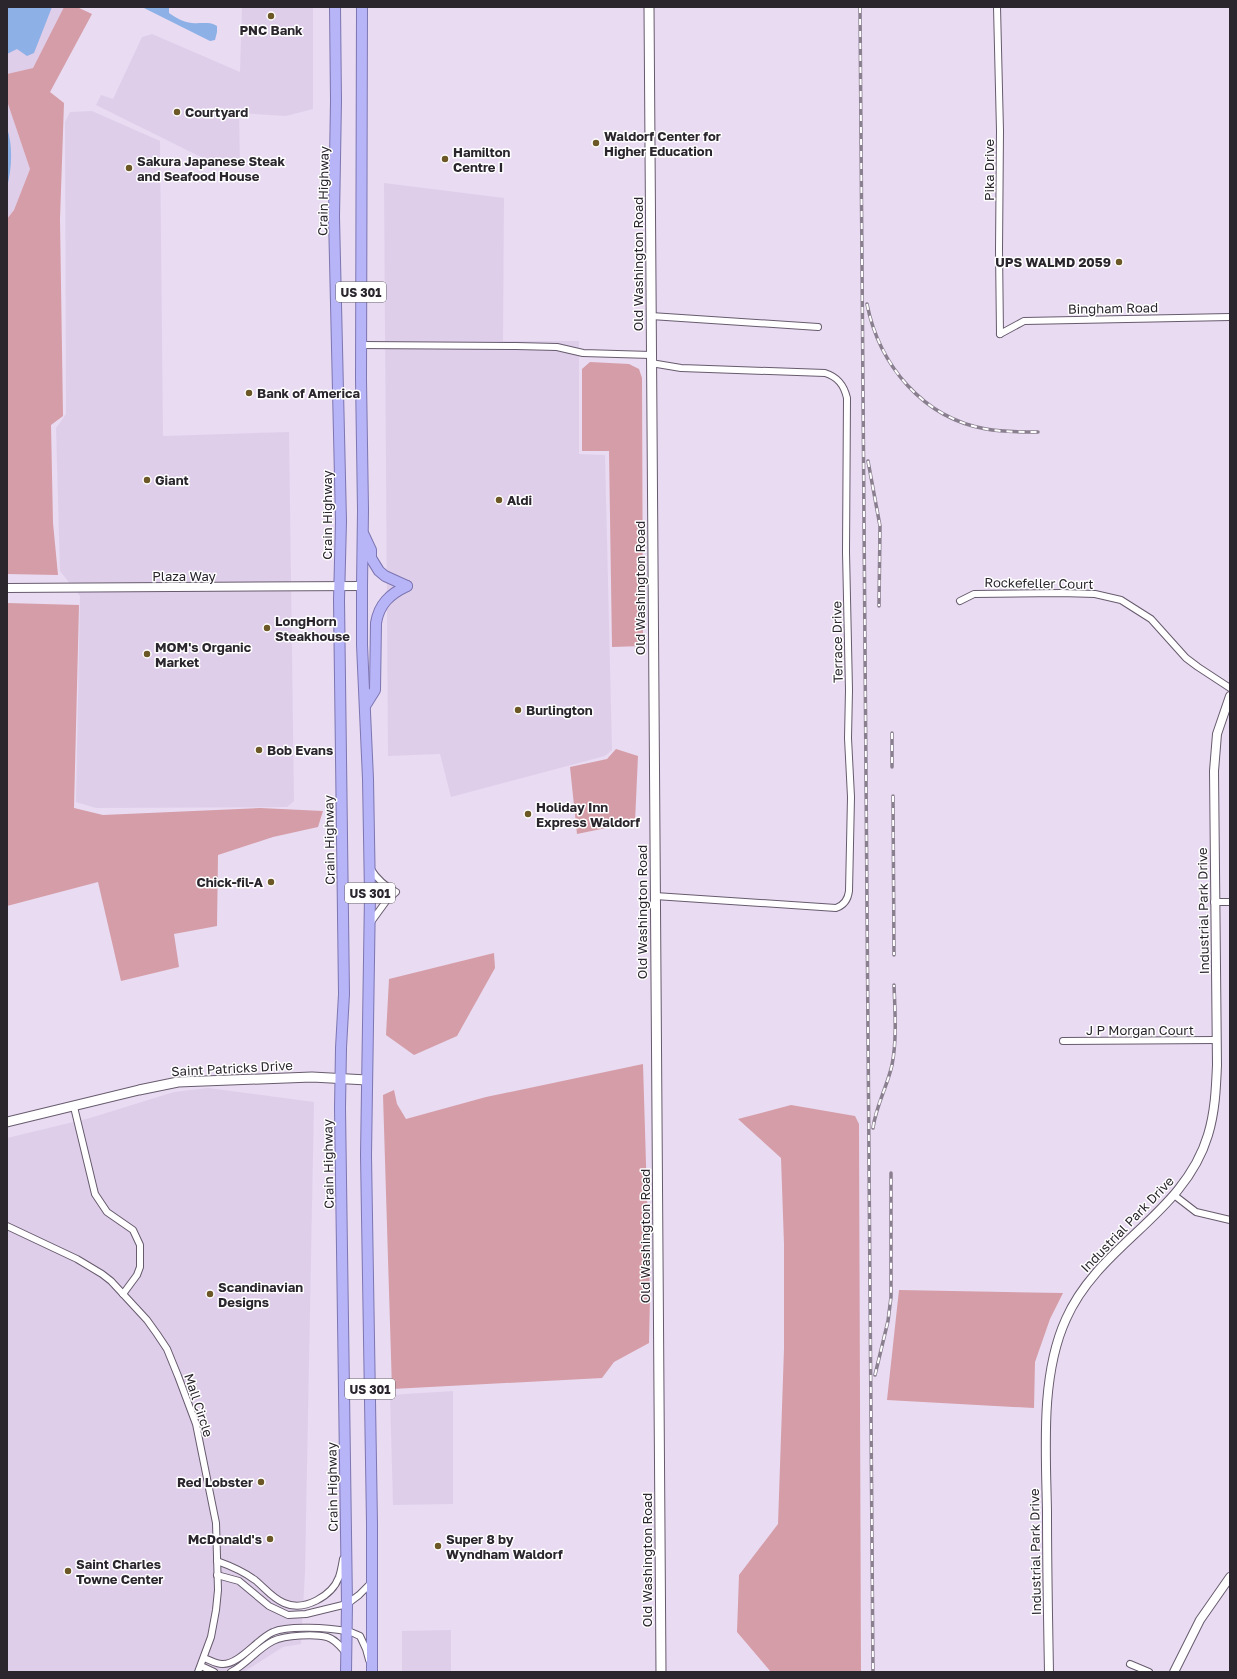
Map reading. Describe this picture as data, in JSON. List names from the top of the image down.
{
  "streets": {
    "highway": ["Crain Highway", "US 301"],
    "main road": ["Old Washington Road", "Saint Patricks Drive"],
    "street": [
      "Pika Drive",
      "Bingham Road",
      "Plaza Way",
      "Rockefeller Court",
      "Terrace Drive",
      "Industrial Park Drive",
      "J P Morgan Court",
      "Mall Circle"
    ]
  },
  "crossings": [
    ["Pika Drive", "Bingham Road"],
    ["Crain Highway", "Plaza Way"],
    ["Crain Highway", "Saint Patricks Drive"],
    ["Old Washington Road", "Terrace Drive"],
    ["US 301", "Plaza Way"],
    ["US 301", "Saint Patricks Drive"],
    ["Industrial Park Drive", "J P Morgan Court"]
  ],
  "places": [
    "PNC Bank",
    "Courtyard",
    "Waldorf Center for Higher Education",
    "Hamilton Centre I",
    "Sakura Japanese Steak and Seafood House",
    "UPS WALMD 2059",
    "Bank of America",
    "Giant",
    "Aldi",
    "LongHorn Steakhouse",
    "MOM's Organic Market",
    "Burlington",
    "Bob Evans",
    "Holiday Inn Express Waldorf",
    "Chick-fil-A",
    "Scandinavian Designs",
    "Red Lobster",
    "McDonald's",
    "Super 8 by Wyndham Waldorf",
    "Saint Charles Towne Center"
  ]
}
